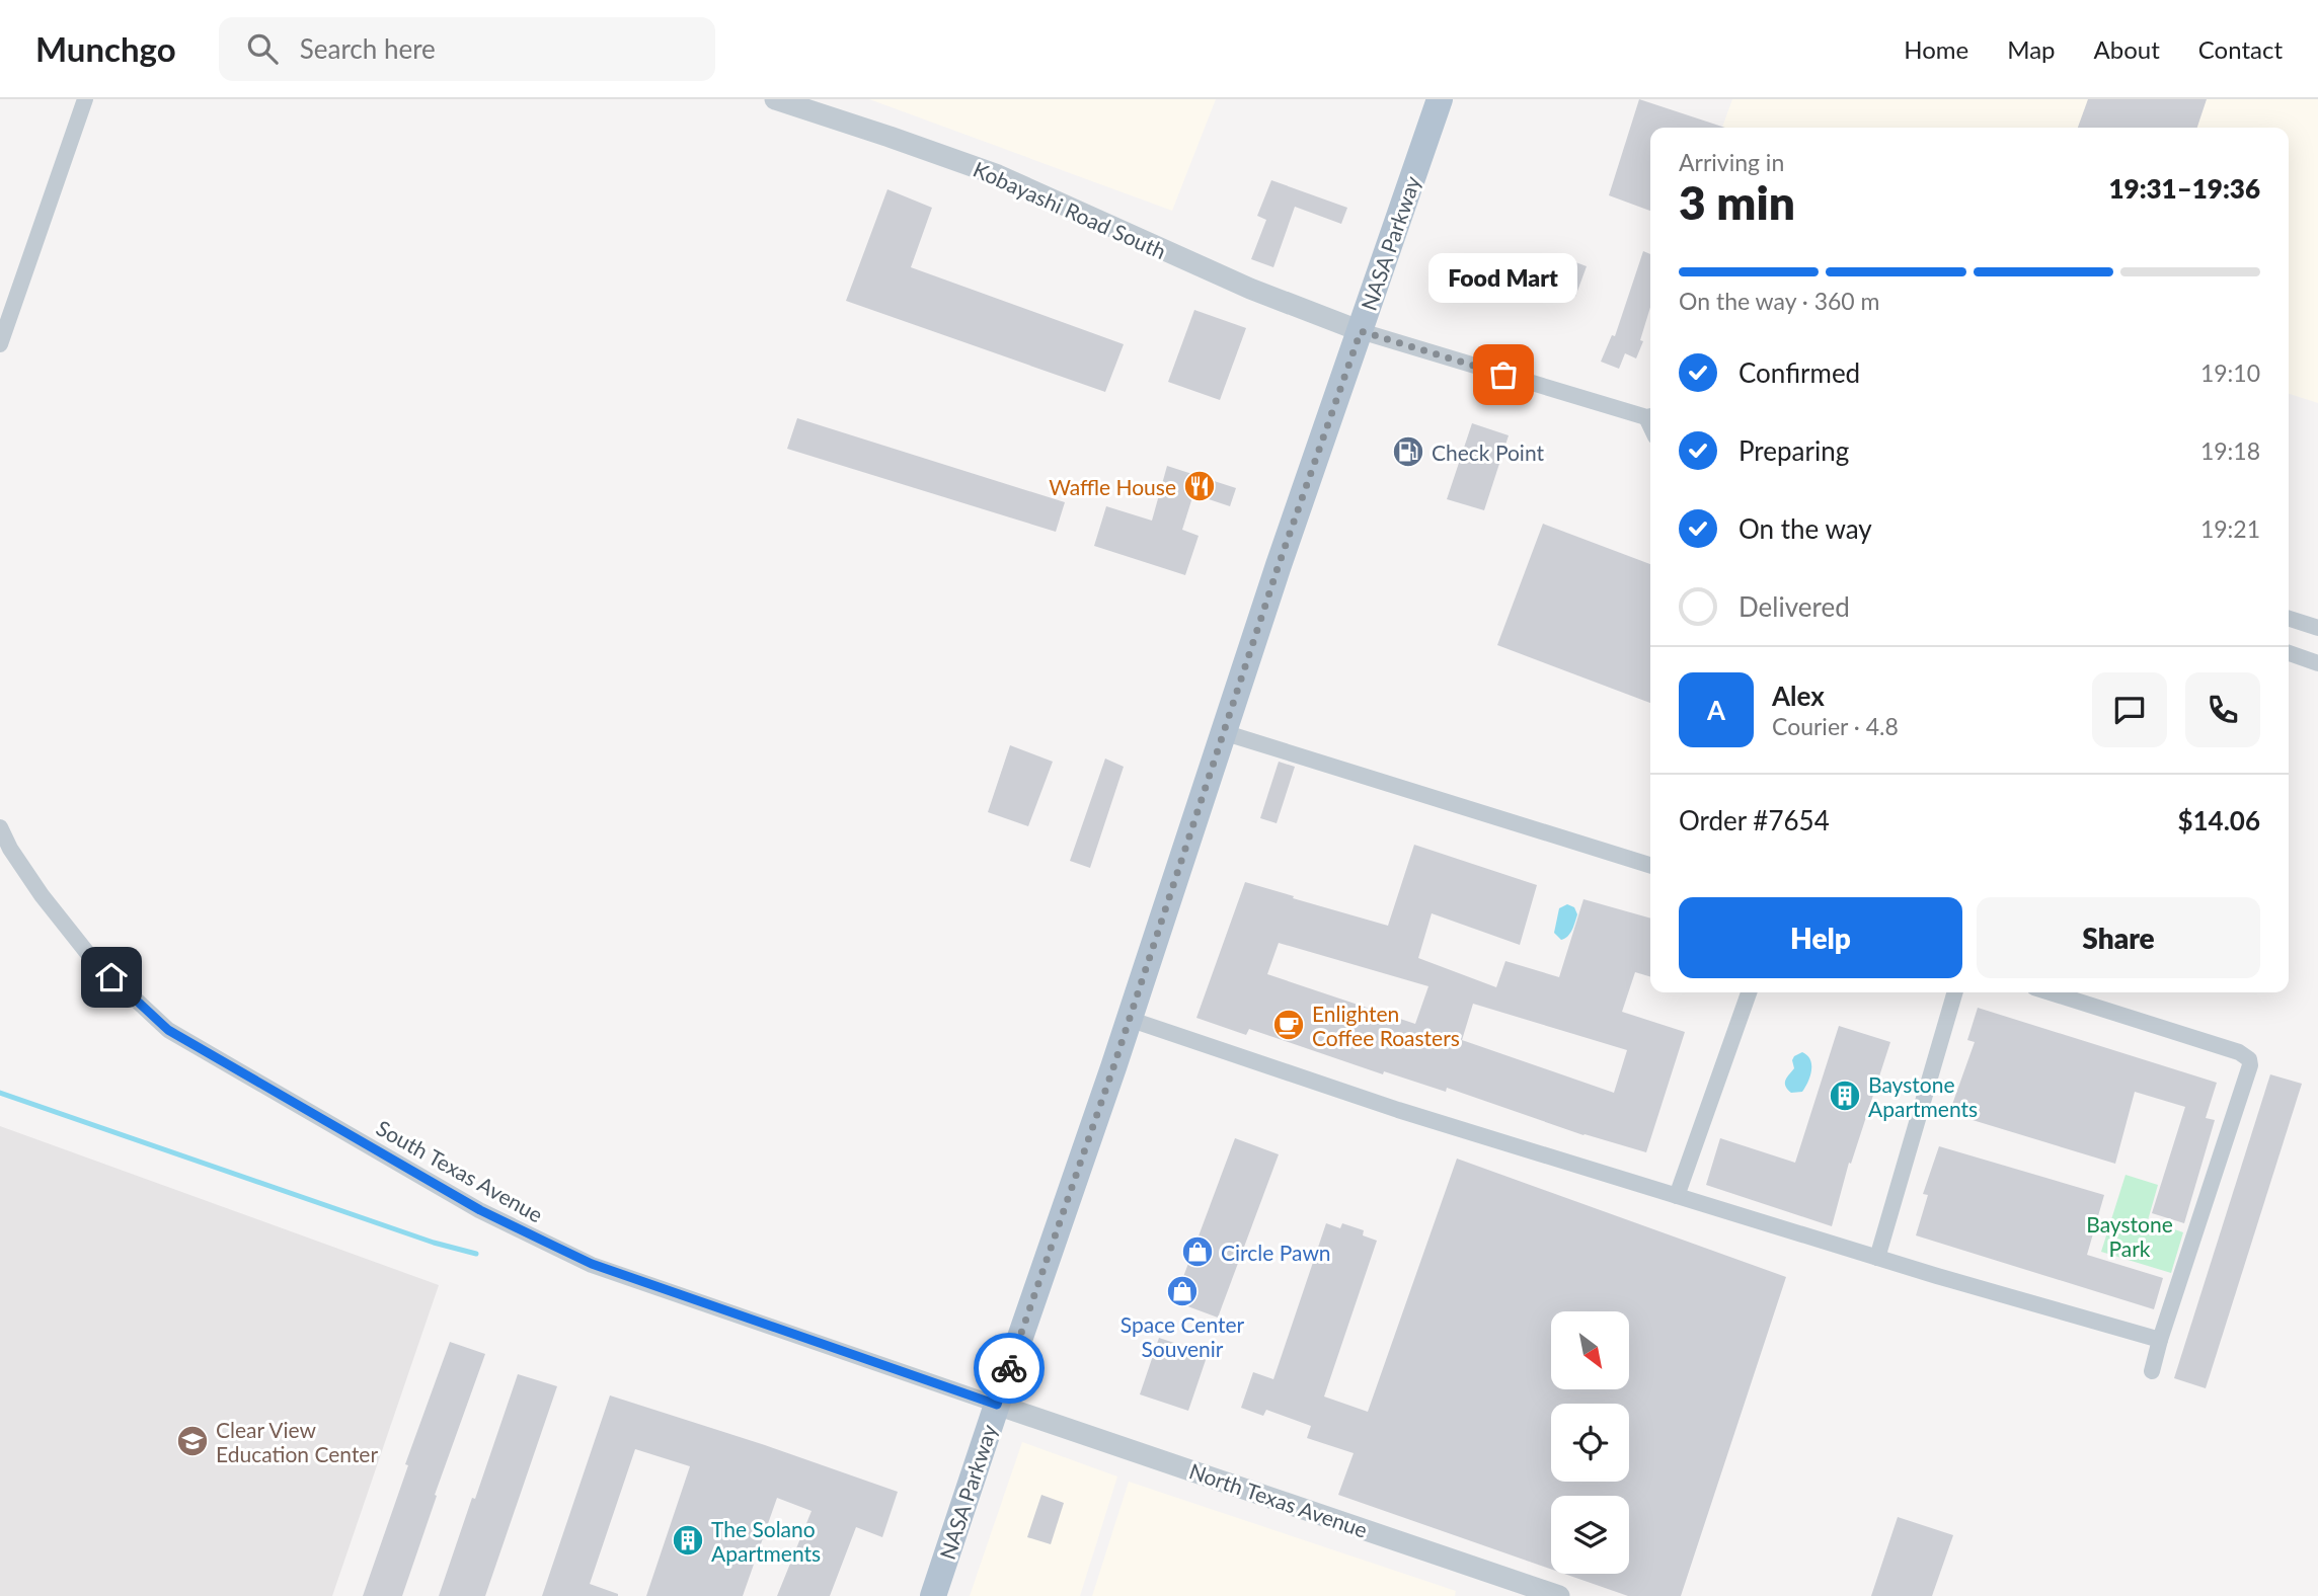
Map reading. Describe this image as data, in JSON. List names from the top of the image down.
{
  "streets": {
    "main road": ["NASA Parkway"],
    "street": ["Kobayashi Road South", "South Texas Avenue", "North Texas Avenue"]
  },
  "crossings": [
    ["Kobayashi Road South", "NASA Parkway"],
    ["NASA Parkway", "South Texas Avenue"],
    ["NASA Parkway", "North Texas Avenue"],
    ["South Texas Avenue", "North Texas Avenue"]
  ],
  "parks": ["Baystone Park"],
  "places": {
    "other": ["Food Mart"],
    "fuel station": ["Check Point"],
    "restaurant": ["Waffle House"],
    "cafe": ["Enlighten Coffee Roasters"],
    "building": ["Baystone Apartments", "The Solano Apartments"],
    "shop": ["Circle Pawn", "Space Center Souvenir"],
    "school or university": ["Clear View Education Center"]
  },
  "north": "bottom right",
  "page": {
    "header": "Munchgo",
    "search": "Search here",
    "nav": [
      "Home",
      "Map",
      "About",
      "Contact"
    ],
    "heading": ["3 min", "Arriving in", "19:31–19:36"],
    "panel": [
      "Alex",
      "Courier · 4.8",
      "Order #7654",
      "$14.06"
    ],
    "bar": "On the way · 360 m",
    "bubble": "Food Mart",
    "list": [
      ["Confirmed", "19:10"],
      ["Preparing", "19:18"],
      ["On the way", "19:21"],
      "Delivered"
    ],
    "round": "A",
    "buttons": ["Help", "Share"]
  }
}
